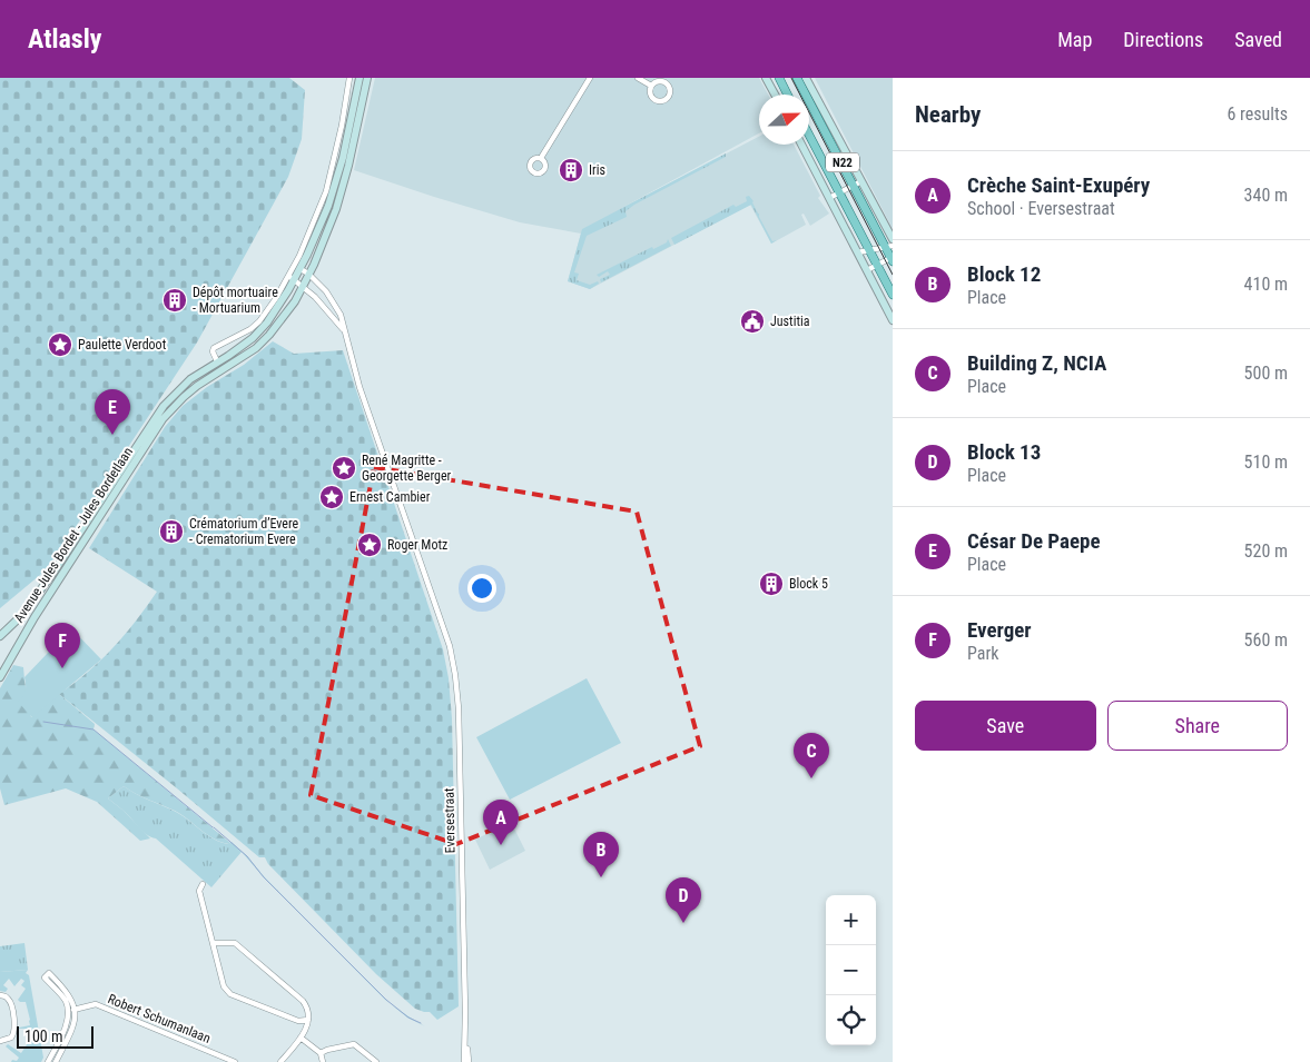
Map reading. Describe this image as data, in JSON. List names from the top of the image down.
{
  "streets": {
    "main road": ["N22", "Avenue Jules Bordet - Jules Bordetlaan"],
    "street": ["Eversestraat", "Robert Schumanlaan"]
  },
  "crossings": [
    ["Avenue Jules Bordet - Jules Bordetlaan", "Eversestraat"]
  ],
  "places": {
    "building": [
      "Iris",
      "Dépôt mortuaire - Mortuarium",
      "Crématorium d’Evere - Crematorium Evere",
      "Block 5"
    ],
    "public building": ["Justitia"],
    "place": [
      "Paulette Verdoot",
      "René Magritte - Georgette Berger",
      "Ernest Cambier",
      "Roger Motz"
    ]
  },
  "scale_bar": "100 m",
  "north": "right",
  "page": {
    "header": "Atlasly",
    "nav": ["Map", "Directions", "Saved"],
    "heading": ["Nearby", "6 results"],
    "list": [
      {
        "mark": "A",
        "name": "Crèche Saint-Exupéry",
        "note": "School · Eversestraat",
        "value": "340 m"
      },
      {
        "mark": "B",
        "name": "Block 12",
        "note": "Place",
        "value": "410 m"
      },
      {
        "mark": "C",
        "name": "Building Z, NCIA",
        "note": "Place",
        "value": "500 m"
      },
      {
        "mark": "D",
        "name": "Block 13",
        "note": "Place",
        "value": "510 m"
      },
      {
        "mark": "E",
        "name": "César De Paepe",
        "note": "Place",
        "value": "520 m"
      },
      {
        "mark": "F",
        "name": "Everger",
        "note": "Park",
        "value": "560 m"
      }
    ],
    "pins": [
      "E",
      "F",
      "C",
      "A",
      "B",
      "D"
    ],
    "buttons": ["Save", "Share"],
    "map_buttons": ["+", "−"],
    "scale": "100 m"
  }
}
